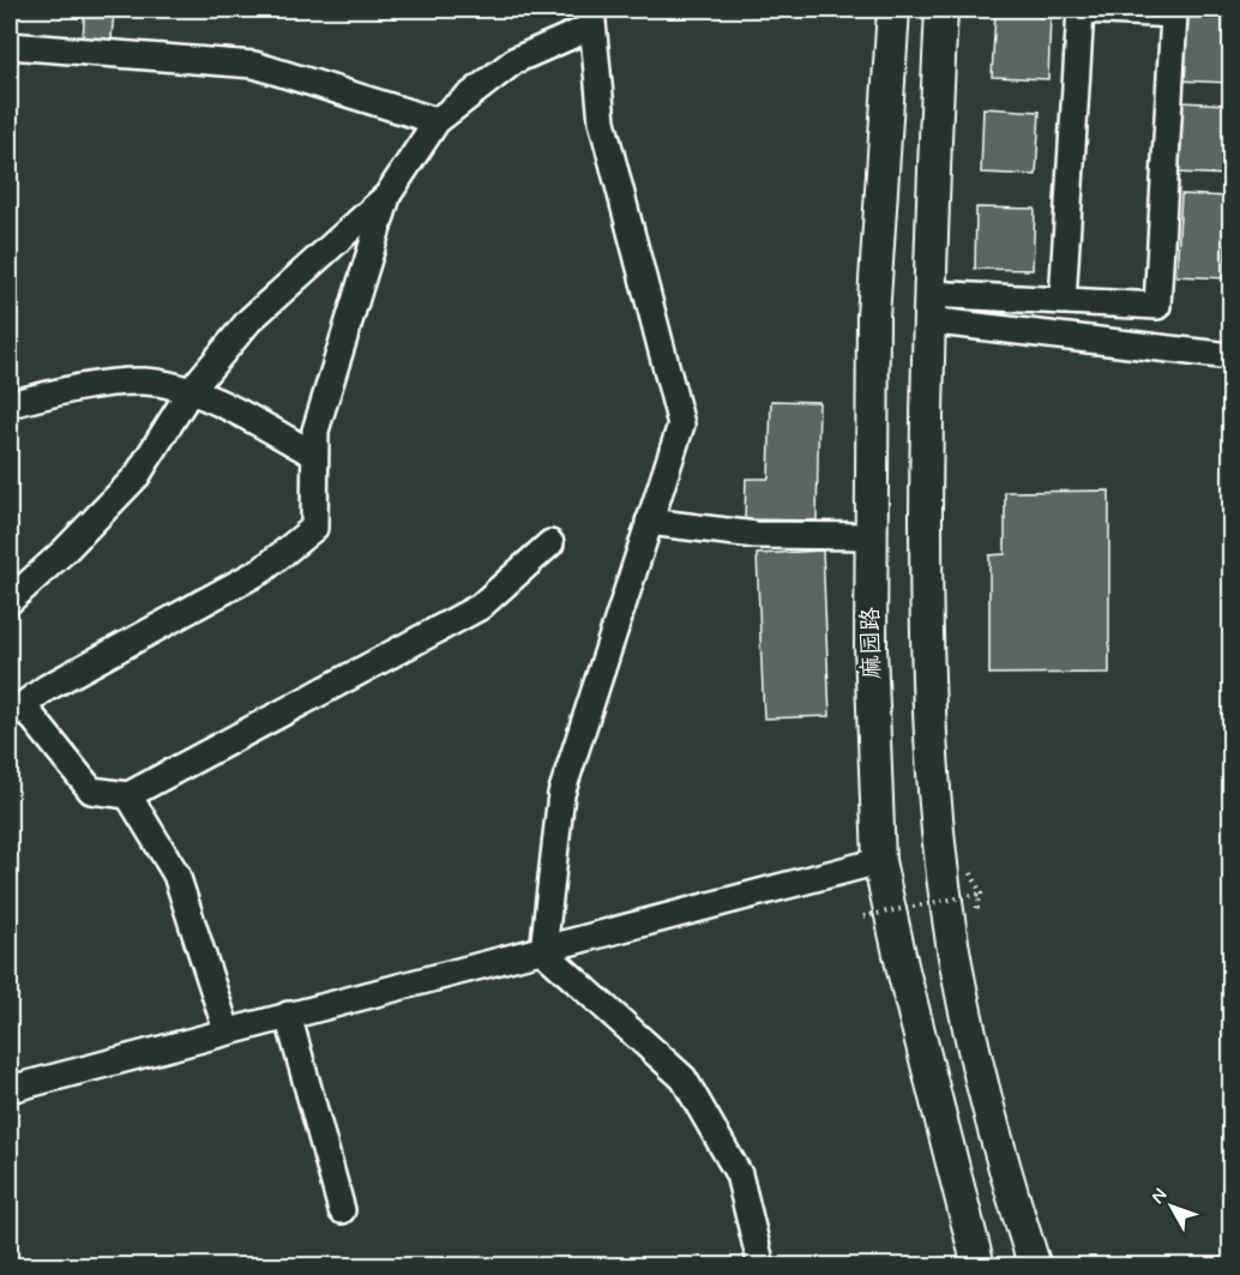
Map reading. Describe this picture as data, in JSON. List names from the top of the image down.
{
  "streets": {
    "main road": ["麻园路"]
  },
  "north": "top left"
}
